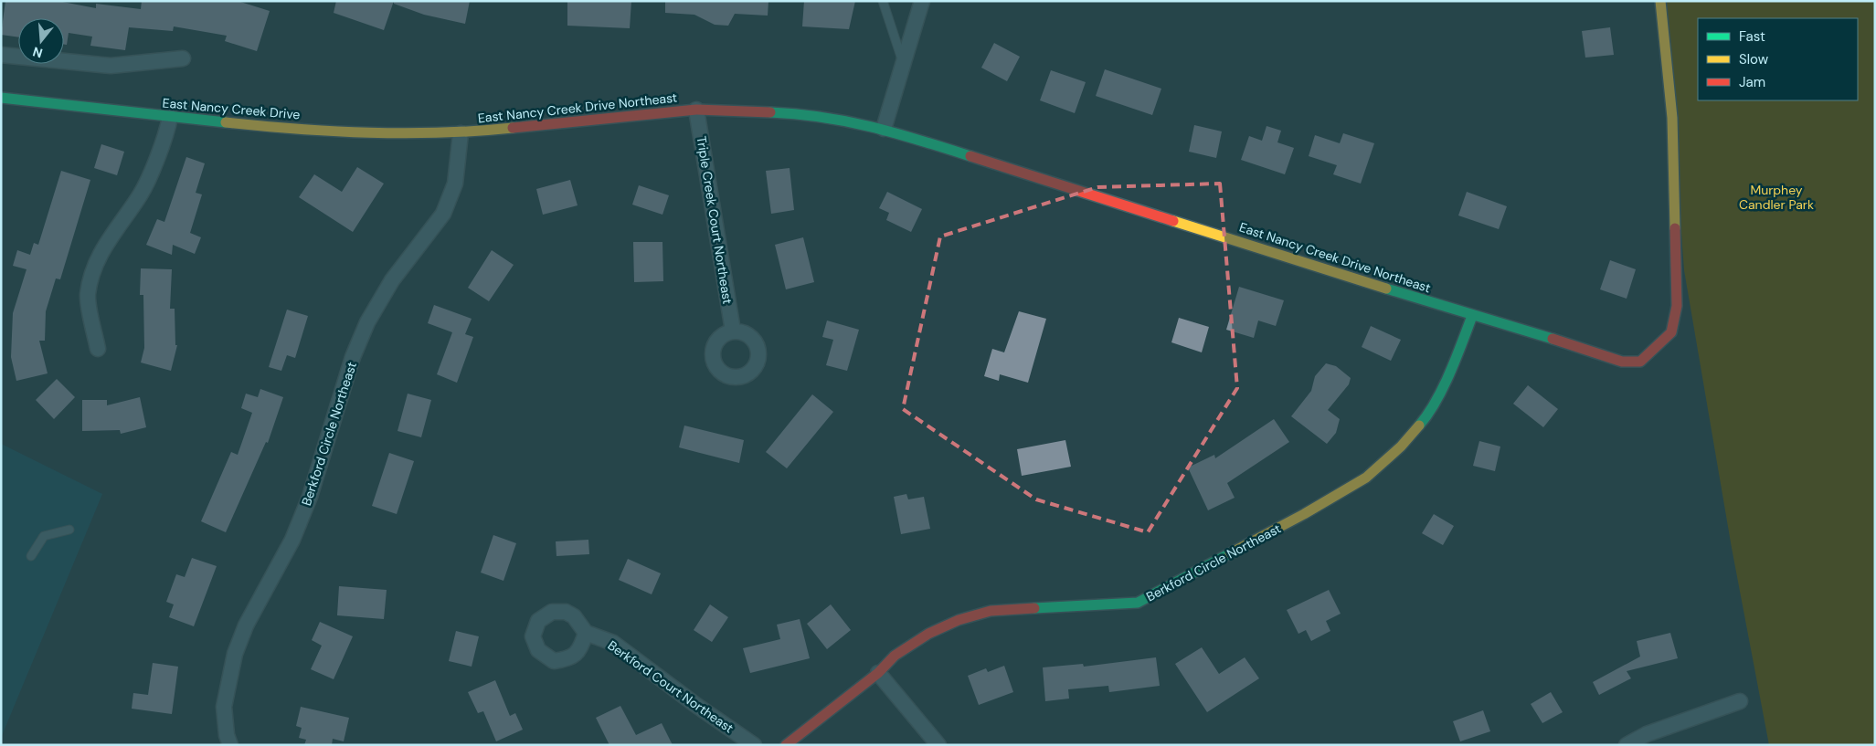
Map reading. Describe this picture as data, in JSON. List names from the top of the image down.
{
  "streets": {
    "street": [
      "East Nancy Creek Drive Northeast",
      "East Nancy Creek Drive",
      "Triple Creek Court Northeast",
      "Berkford Circle Northeast",
      "Berkford Court Northeast"
    ]
  },
  "crossings": [
    ["East Nancy Creek Drive Northeast", "East Nancy Creek Drive"],
    ["East Nancy Creek Drive Northeast", "Triple Creek Court Northeast"],
    ["East Nancy Creek Drive Northeast", "Berkford Circle Northeast"],
    ["East Nancy Creek Drive", "Berkford Circle Northeast"]
  ],
  "parks": ["Murphey Candler Park"],
  "legend": ["Fast", "Slow", "Jam"],
  "north": "bottom"
}
